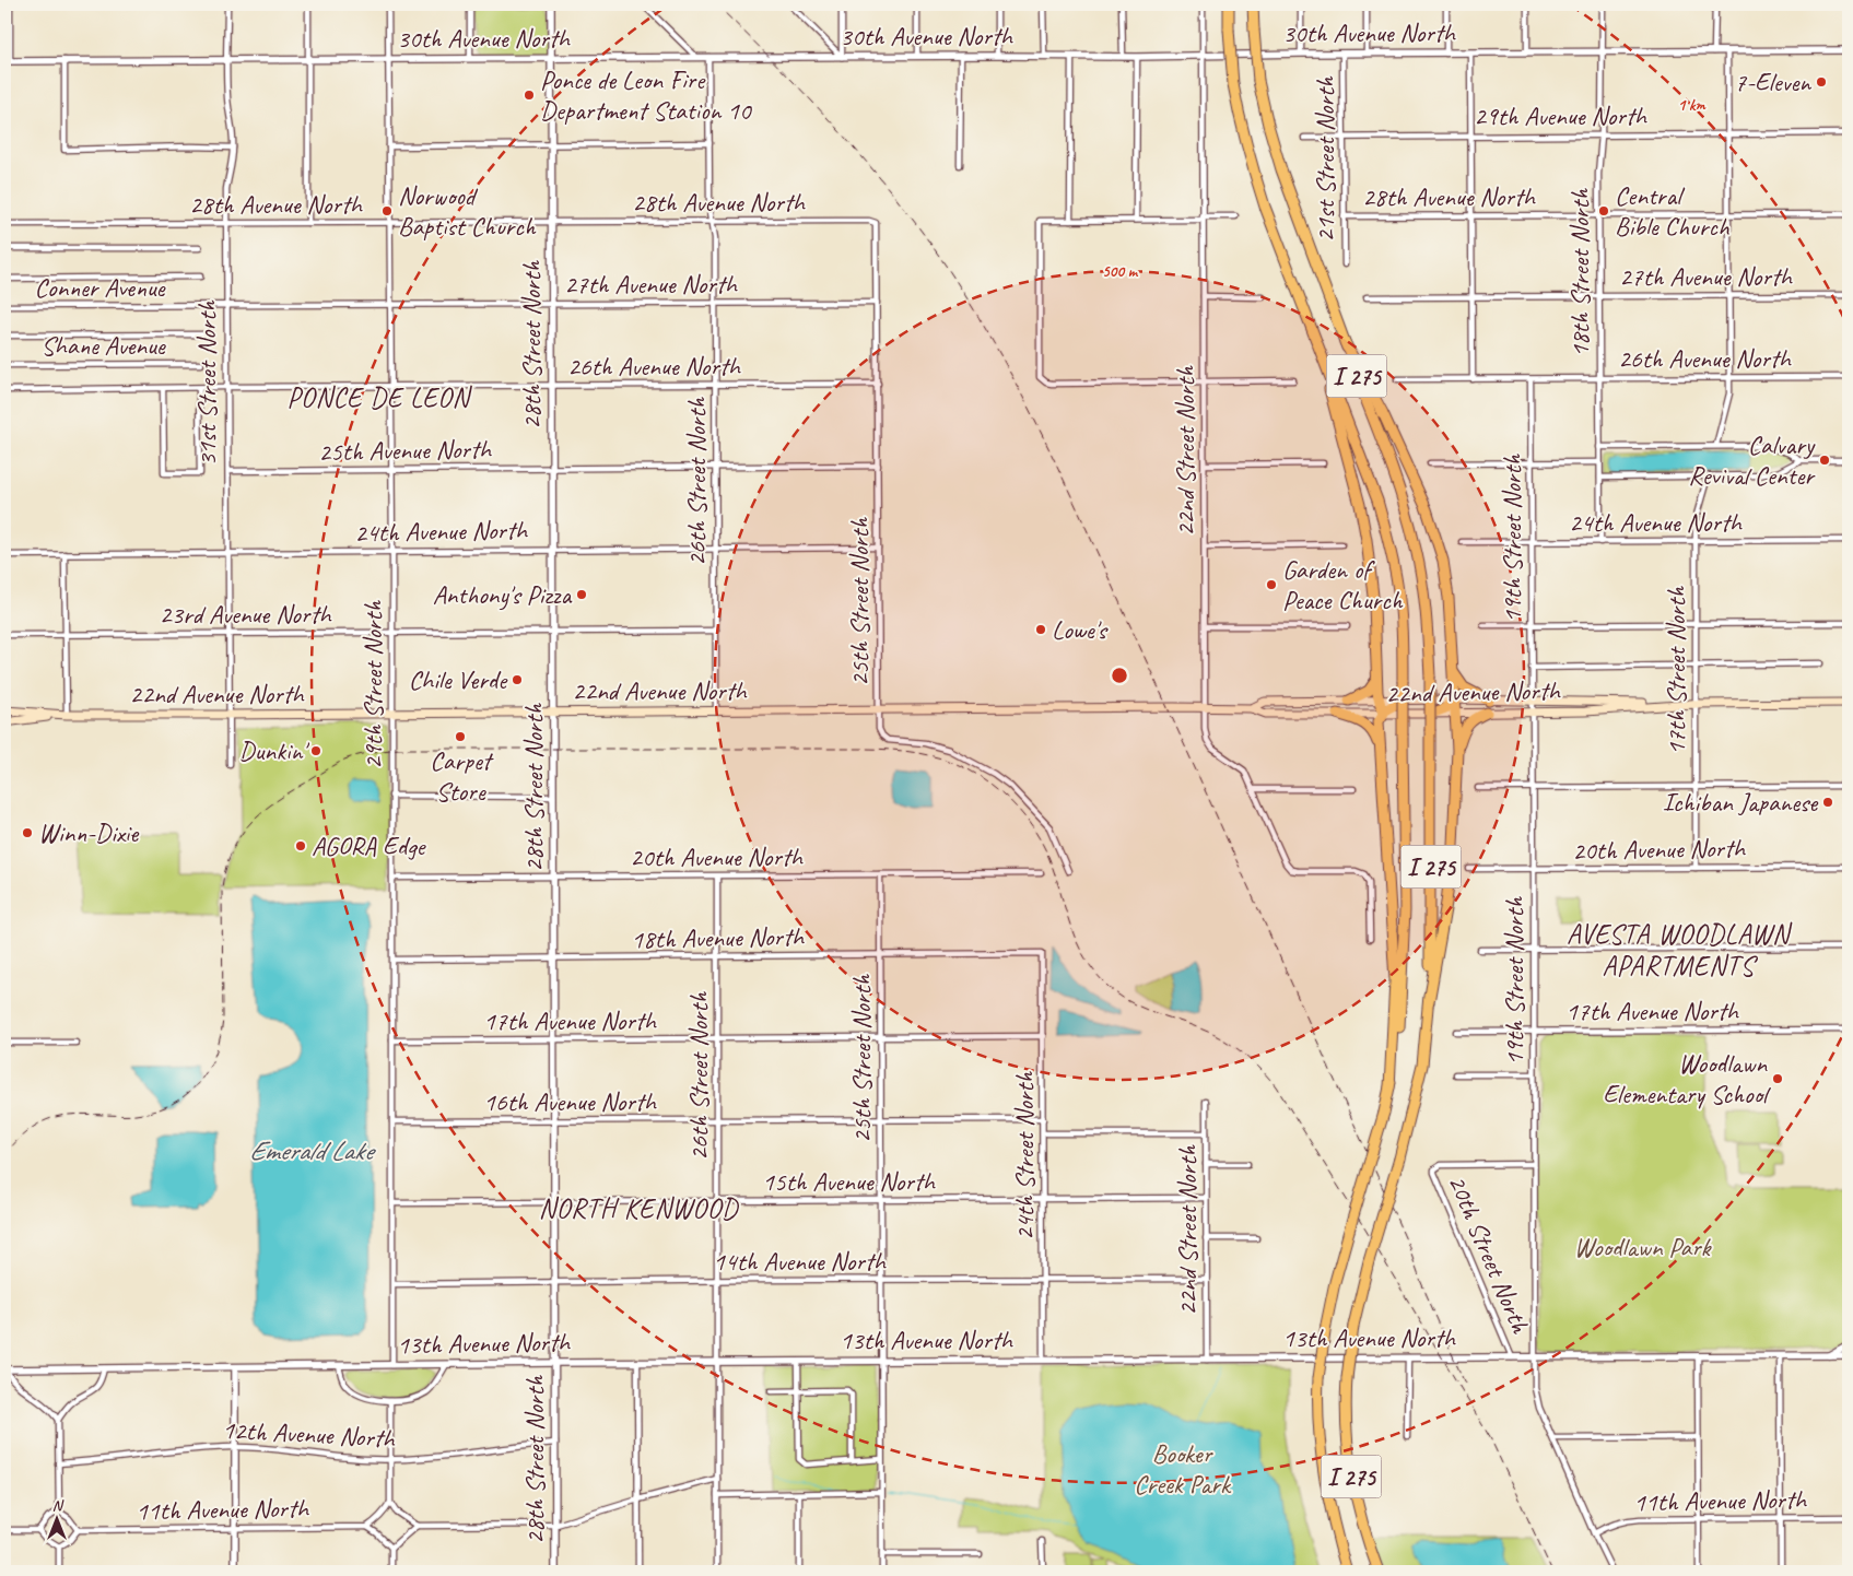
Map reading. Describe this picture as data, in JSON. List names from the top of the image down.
{
  "streets": {
    "highway": ["I 275"],
    "main road": ["22nd Avenue North"],
    "street": [
      "30th Avenue North",
      "29th Avenue North",
      "21st Street North",
      "28th Avenue North",
      "18th Street North",
      "27th Avenue North",
      "Conner Avenue",
      "Shane Avenue",
      "28th Street North",
      "26th Avenue North",
      "31st Street North",
      "25th Avenue North",
      "22nd Street North",
      "26th Street North",
      "24th Avenue North",
      "19th Street North",
      "25th Street North",
      "23rd Avenue North",
      "17th Street North",
      "29th Street North",
      "20th Avenue North",
      "18th Avenue North",
      "17th Avenue North",
      "16th Avenue North",
      "24th Street North",
      "15th Avenue North",
      "20th Street North",
      "14th Avenue North",
      "13th Avenue North",
      "12th Avenue North",
      "11th Avenue North"
    ]
  },
  "crossings": [
    ["30th Avenue North", "21st Street North"],
    ["30th Avenue North", "18th Street North"],
    ["30th Avenue North", "28th Street North"],
    ["30th Avenue North", "31st Street North"],
    ["30th Avenue North", "22nd Street North"],
    ["30th Avenue North", "26th Street North"],
    ["30th Avenue North", "29th Street North"],
    ["29th Avenue North", "21st Street North"],
    ["29th Avenue North", "18th Street North"],
    ["21st Street North", "28th Avenue North"],
    ["28th Avenue North", "18th Street North"],
    ["28th Avenue North", "28th Street North"],
    ["28th Avenue North", "31st Street North"],
    ["28th Avenue North", "26th Street North"],
    ["28th Avenue North", "25th Street North"],
    ["28th Avenue North", "29th Street North"],
    ["18th Street North", "27th Avenue North"],
    ["18th Street North", "26th Avenue North"],
    ["18th Street North", "24th Avenue North"],
    ["27th Avenue North", "Conner Avenue"],
    ["27th Avenue North", "28th Street North"],
    ["27th Avenue North", "31st Street North"],
    ["27th Avenue North", "26th Street North"],
    ["27th Avenue North", "25th Street North"],
    ["27th Avenue North", "29th Street North"],
    ["Conner Avenue", "31st Street North"],
    ["28th Street North", "26th Avenue North"],
    ["28th Street North", "25th Avenue North"],
    ["28th Street North", "24th Avenue North"],
    ["28th Street North", "23rd Avenue North"],
    ["28th Street North", "22nd Avenue North"],
    ["28th Street North", "20th Avenue North"],
    ["28th Street North", "18th Avenue North"],
    ["28th Street North", "17th Avenue North"],
    ["28th Street North", "16th Avenue North"],
    ["28th Street North", "15th Avenue North"],
    ["28th Street North", "14th Avenue North"],
    ["28th Street North", "13th Avenue North"],
    ["28th Street North", "12th Avenue North"],
    ["26th Avenue North", "31st Street North"],
    ["26th Avenue North", "26th Street North"],
    ["26th Avenue North", "19th Street North"],
    ["26th Avenue North", "25th Street North"],
    ["26th Avenue North", "29th Street North"],
    ["31st Street North", "25th Avenue North"],
    ["31st Street North", "24th Avenue North"],
    ["31st Street North", "23rd Avenue North"],
    ["31st Street North", "22nd Avenue North"],
    ["25th Avenue North", "26th Street North"],
    ["25th Avenue North", "25th Street North"],
    ["25th Avenue North", "29th Street North"],
    ["22nd Street North", "22nd Avenue North"],
    ["22nd Street North", "15th Avenue North"],
    ["22nd Street North", "14th Avenue North"],
    ["22nd Street North", "13th Avenue North"],
    ["26th Street North", "24th Avenue North"],
    ["26th Street North", "23rd Avenue North"],
    ["26th Street North", "22nd Avenue North"],
    ["26th Street North", "20th Avenue North"],
    ["26th Street North", "18th Avenue North"],
    ["26th Street North", "17th Avenue North"],
    ["26th Street North", "16th Avenue North"],
    ["26th Street North", "15th Avenue North"],
    ["26th Street North", "14th Avenue North"],
    ["26th Street North", "13th Avenue North"],
    ["24th Avenue North", "19th Street North"],
    ["24th Avenue North", "25th Street North"],
    ["24th Avenue North", "17th Street North"],
    ["24th Avenue North", "29th Street North"],
    ["19th Street North", "22nd Avenue North"],
    ["19th Street North", "20th Avenue North"],
    ["19th Street North", "17th Avenue North"],
    ["19th Street North", "20th Street North"],
    ["19th Street North", "13th Avenue North"],
    ["19th Street North", "11th Avenue North"],
    ["25th Street North", "22nd Avenue North"],
    ["25th Street North", "20th Avenue North"],
    ["25th Street North", "18th Avenue North"],
    ["25th Street North", "17th Avenue North"],
    ["25th Street North", "16th Avenue North"],
    ["25th Street North", "15th Avenue North"],
    ["25th Street North", "14th Avenue North"],
    ["25th Street North", "13th Avenue North"],
    ["23rd Avenue North", "29th Street North"],
    ["17th Street North", "22nd Avenue North"],
    ["17th Street North", "20th Avenue North"],
    ["29th Street North", "22nd Avenue North"],
    ["29th Street North", "20th Avenue North"],
    ["29th Street North", "18th Avenue North"],
    ["29th Street North", "17th Avenue North"],
    ["29th Street North", "16th Avenue North"],
    ["29th Street North", "15th Avenue North"],
    ["29th Street North", "14th Avenue North"],
    ["29th Street North", "13th Avenue North"],
    ["18th Avenue North", "24th Street North"],
    ["17th Avenue North", "24th Street North"],
    ["16th Avenue North", "24th Street North"],
    ["24th Street North", "15th Avenue North"],
    ["24th Street North", "14th Avenue North"],
    ["24th Street North", "13th Avenue North"],
    ["20th Street North", "13th Avenue North"]
  ],
  "districts": ["PONCE DE LEON", "AVESTA WOODLAWN APARTMENTS", "NORTH KENWOOD"],
  "water": ["Emerald Lake"],
  "parks": ["Woodlawn Park", "Booker Creek Park"],
  "places": [
    "7-Eleven",
    "Ponce de Leon Fire Department Station 10",
    "Norwood Baptist Church",
    "Central Bible Church",
    "Calvary Revival Center",
    "Garden of Peace Church",
    "Anthony's Pizza",
    "Lowe's",
    "Chile Verde",
    "Carpet Store",
    "Dunkin'",
    "Ichiban Japanese",
    "Winn-Dixie",
    "AGORA Edge",
    "Woodlawn Elementary School"
  ],
  "north": "top",
  "rings": ["1 km", "500 m"]
}
